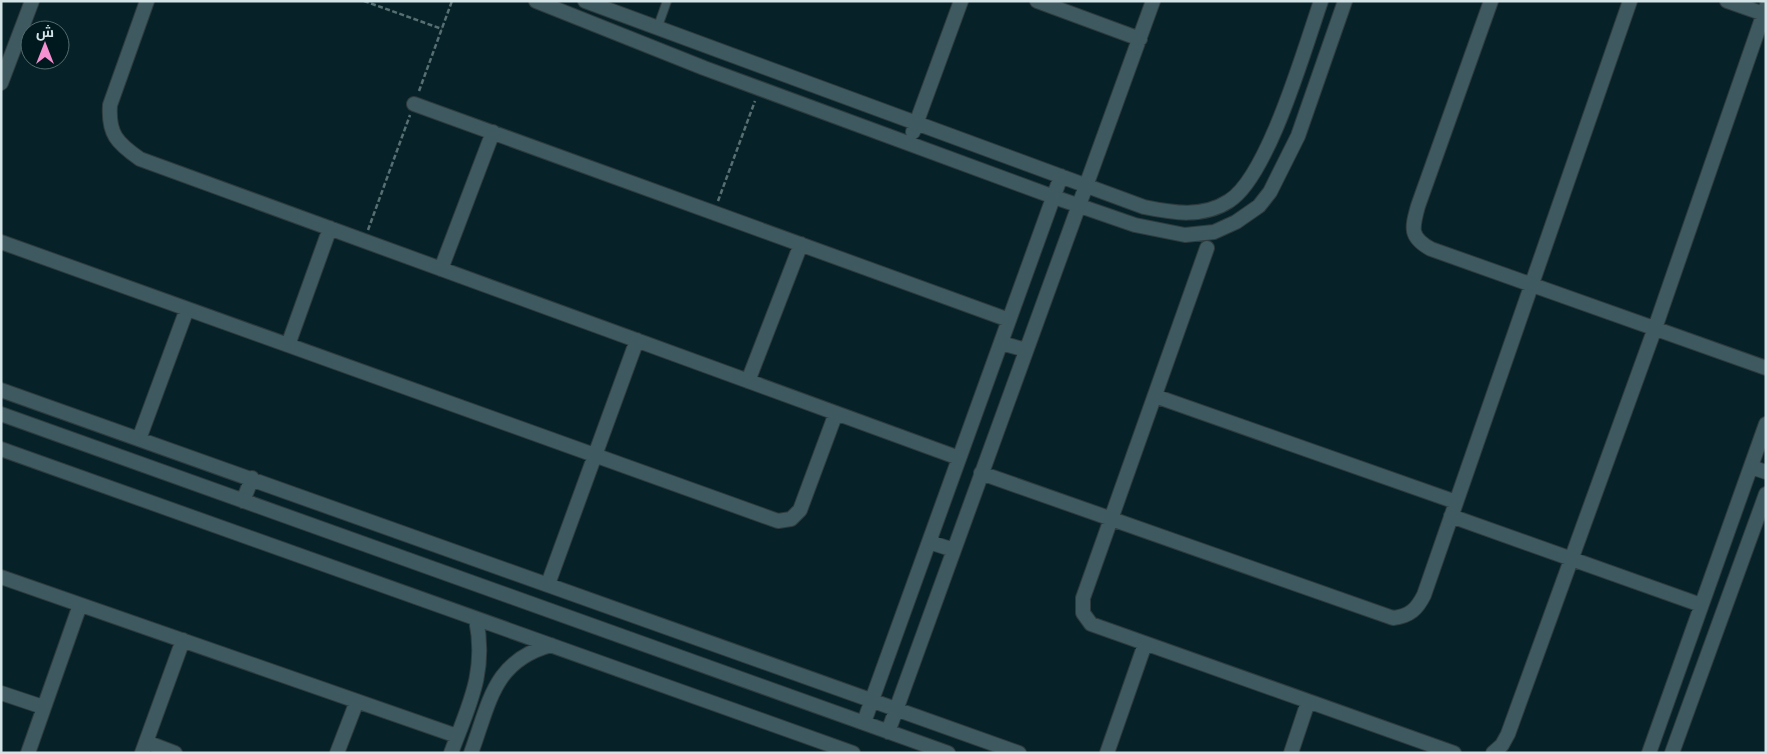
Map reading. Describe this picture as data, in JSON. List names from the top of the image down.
{
  "north": "top"
}
